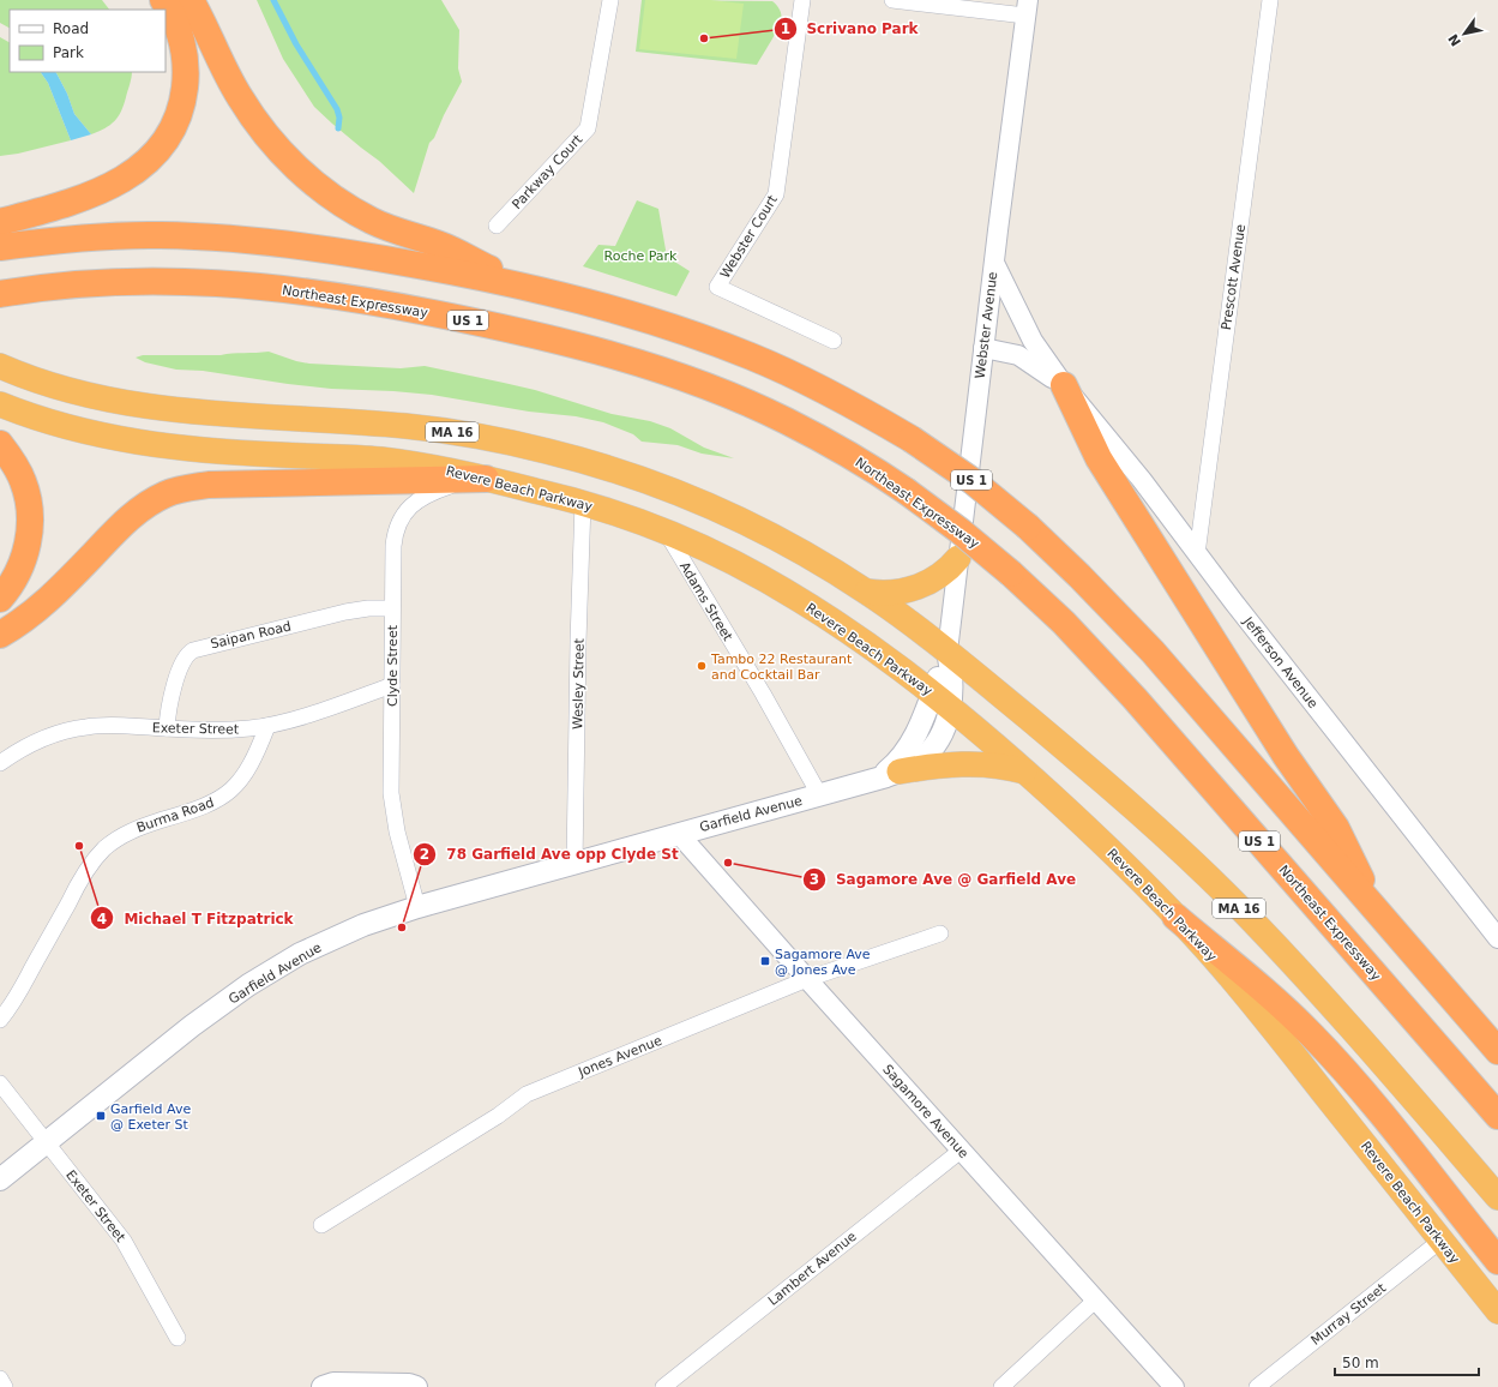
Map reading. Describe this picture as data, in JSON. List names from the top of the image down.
{
  "streets": {
    "highway": [
      "Northeast Expressway",
      "US 1",
      "MA 16",
      "Revere Beach Parkway"
    ],
    "main road": ["Garfield Avenue"],
    "street": [
      "Parkway Court",
      "Webster Court",
      "Prescott Avenue",
      "Webster Avenue",
      "Adams Street",
      "Saipan Road",
      "Jefferson Avenue",
      "Clyde Street",
      "Wesley Street",
      "Exeter Street",
      "Burma Road",
      "Jones Avenue",
      "Sagamore Avenue",
      "Lambert Avenue",
      "Murray Street"
    ]
  },
  "crossings": [
    ["Prescott Avenue", "Jefferson Avenue"],
    ["Webster Avenue", "MA 16"],
    ["Webster Avenue", "Jefferson Avenue"],
    ["Webster Avenue", "Garfield Avenue"],
    ["MA 16", "Garfield Avenue"],
    ["Revere Beach Parkway", "Adams Street"],
    ["Revere Beach Parkway", "Clyde Street"],
    ["Revere Beach Parkway", "Wesley Street"],
    ["Revere Beach Parkway", "Garfield Avenue"],
    ["Revere Beach Parkway", "Murray Street"],
    ["Adams Street", "Garfield Avenue"],
    ["Saipan Road", "Clyde Street"],
    ["Saipan Road", "Exeter Street"],
    ["Clyde Street", "Exeter Street"],
    ["Clyde Street", "Garfield Avenue"],
    ["Wesley Street", "Garfield Avenue"],
    ["Exeter Street", "Garfield Avenue"],
    ["Exeter Street", "Burma Road"],
    ["Garfield Avenue", "Sagamore Avenue"],
    ["Jones Avenue", "Sagamore Avenue"],
    ["Sagamore Avenue", "Lambert Avenue"]
  ],
  "parks": ["Roche Park"],
  "places": {
    "other": [
      "Scrivano Park",
      "Tambo 22 Restaurant and Cocktail Bar",
      "Michael T Fitzpatrick",
      "Sagamore Ave @ Garfield Ave",
      "78 Garfield Ave opp Clyde St"
    ],
    "transit": ["Sagamore Ave @ Jones Ave", "Garfield Ave @ Exeter St"]
  },
  "legend": ["Road", "Park"],
  "scale_bar": "50 m",
  "north": "bottom left"
}
